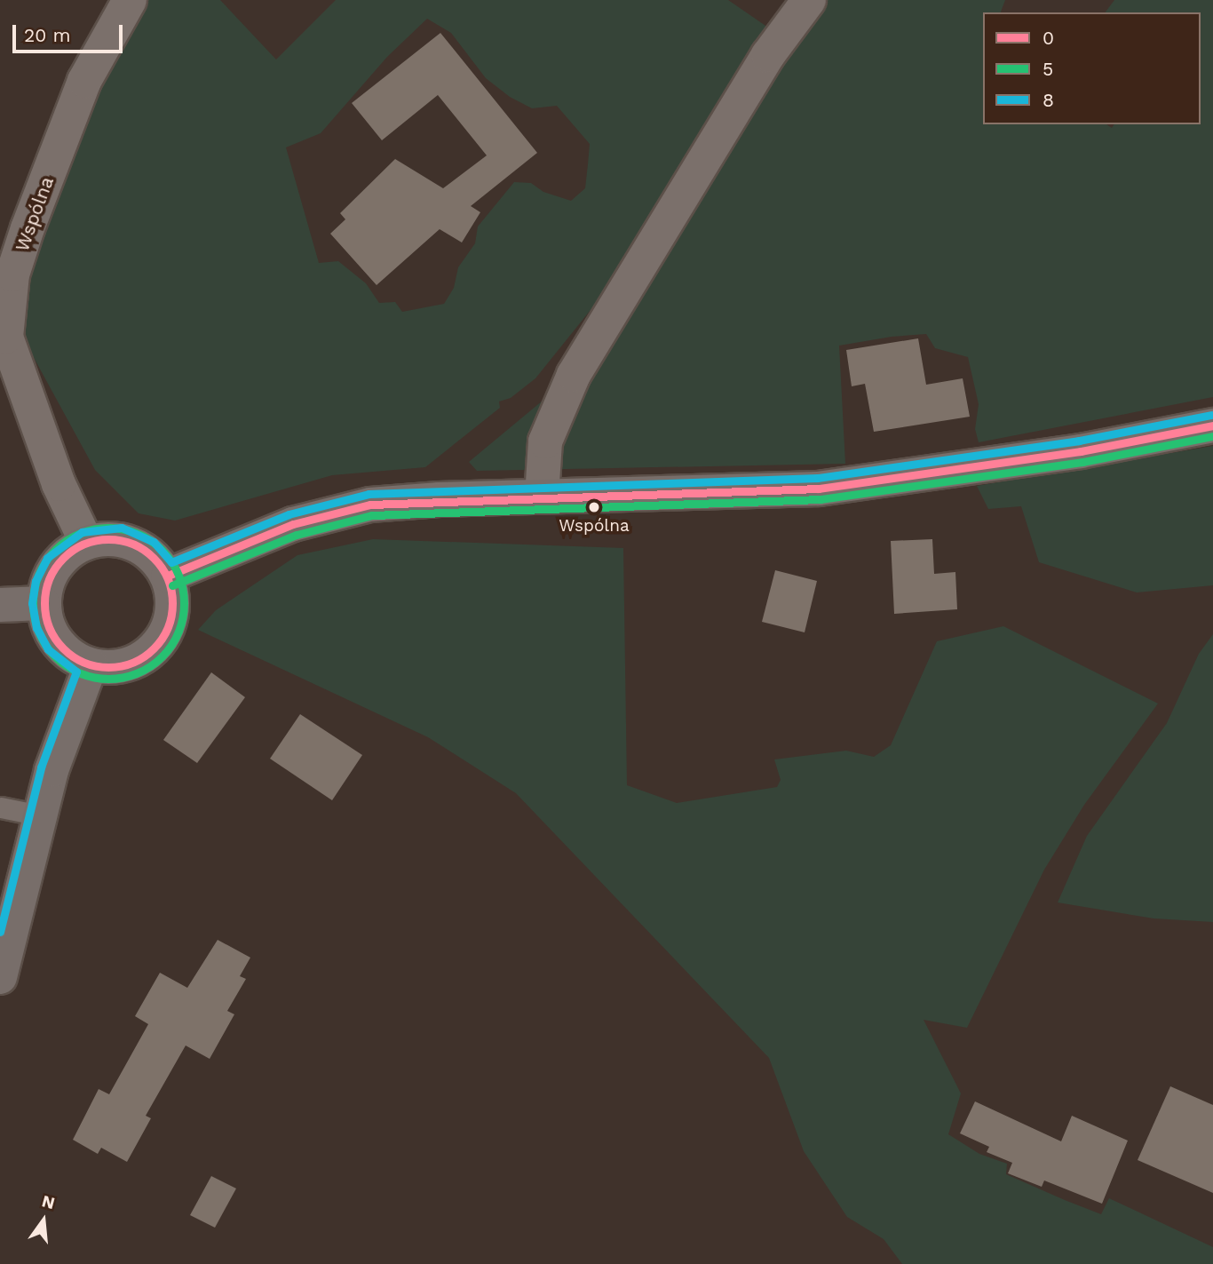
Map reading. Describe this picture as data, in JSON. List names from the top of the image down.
{
  "streets": {
    "street": ["Wspólna"]
  },
  "places": ["Wspólna"],
  "lines": ["transit line 8", "transit line 0", "transit line 5"],
  "legend": ["0", "5", "8"],
  "scale_bar": "20 m",
  "north": "top"
}
